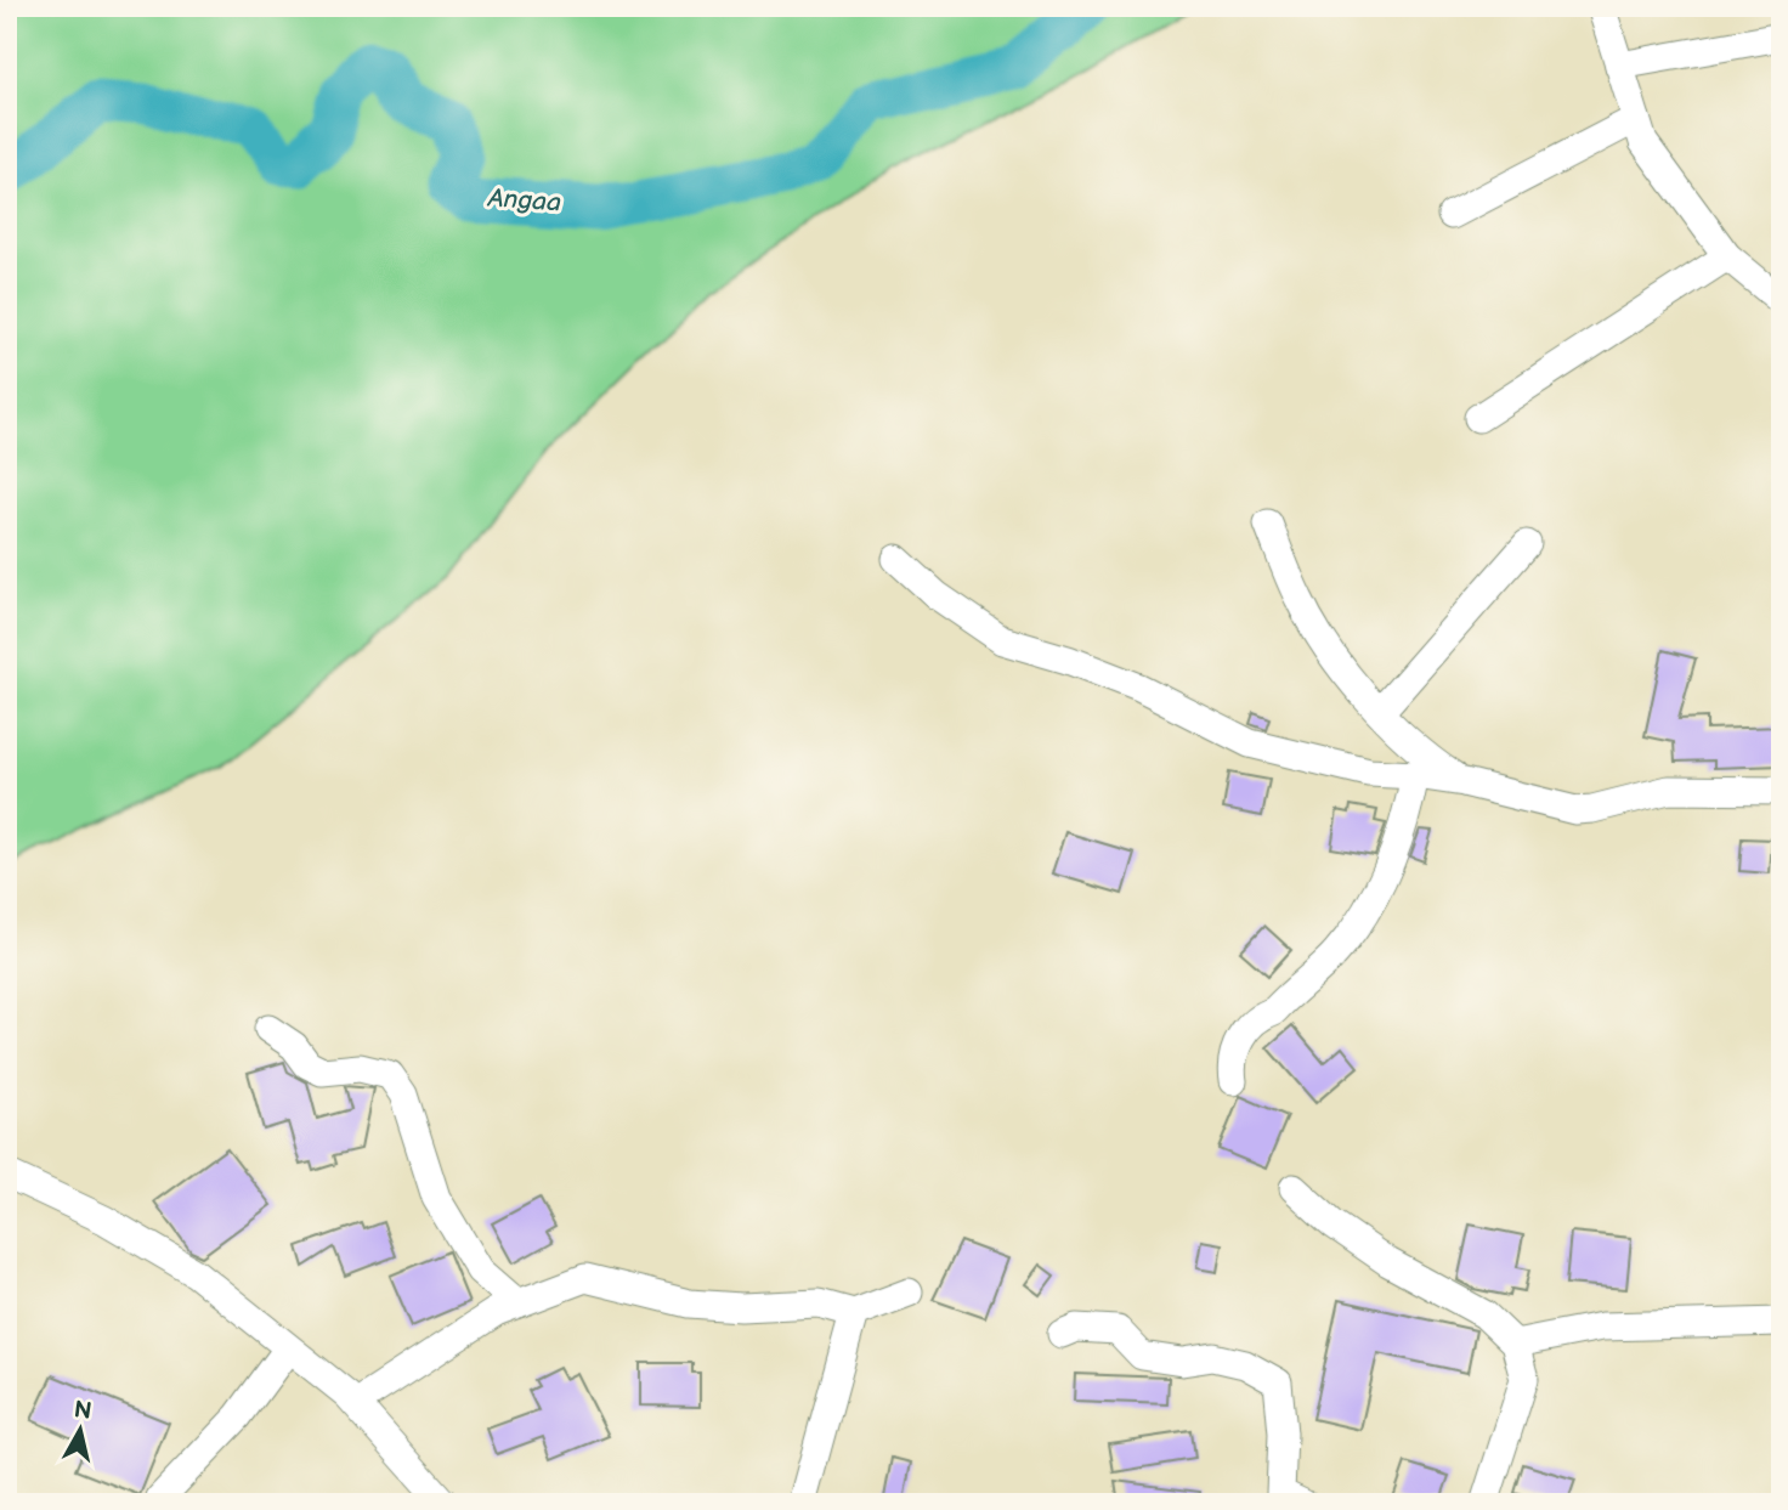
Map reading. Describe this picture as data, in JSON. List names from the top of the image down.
{
  "water": ["Angaa"],
  "north": "top"
}
